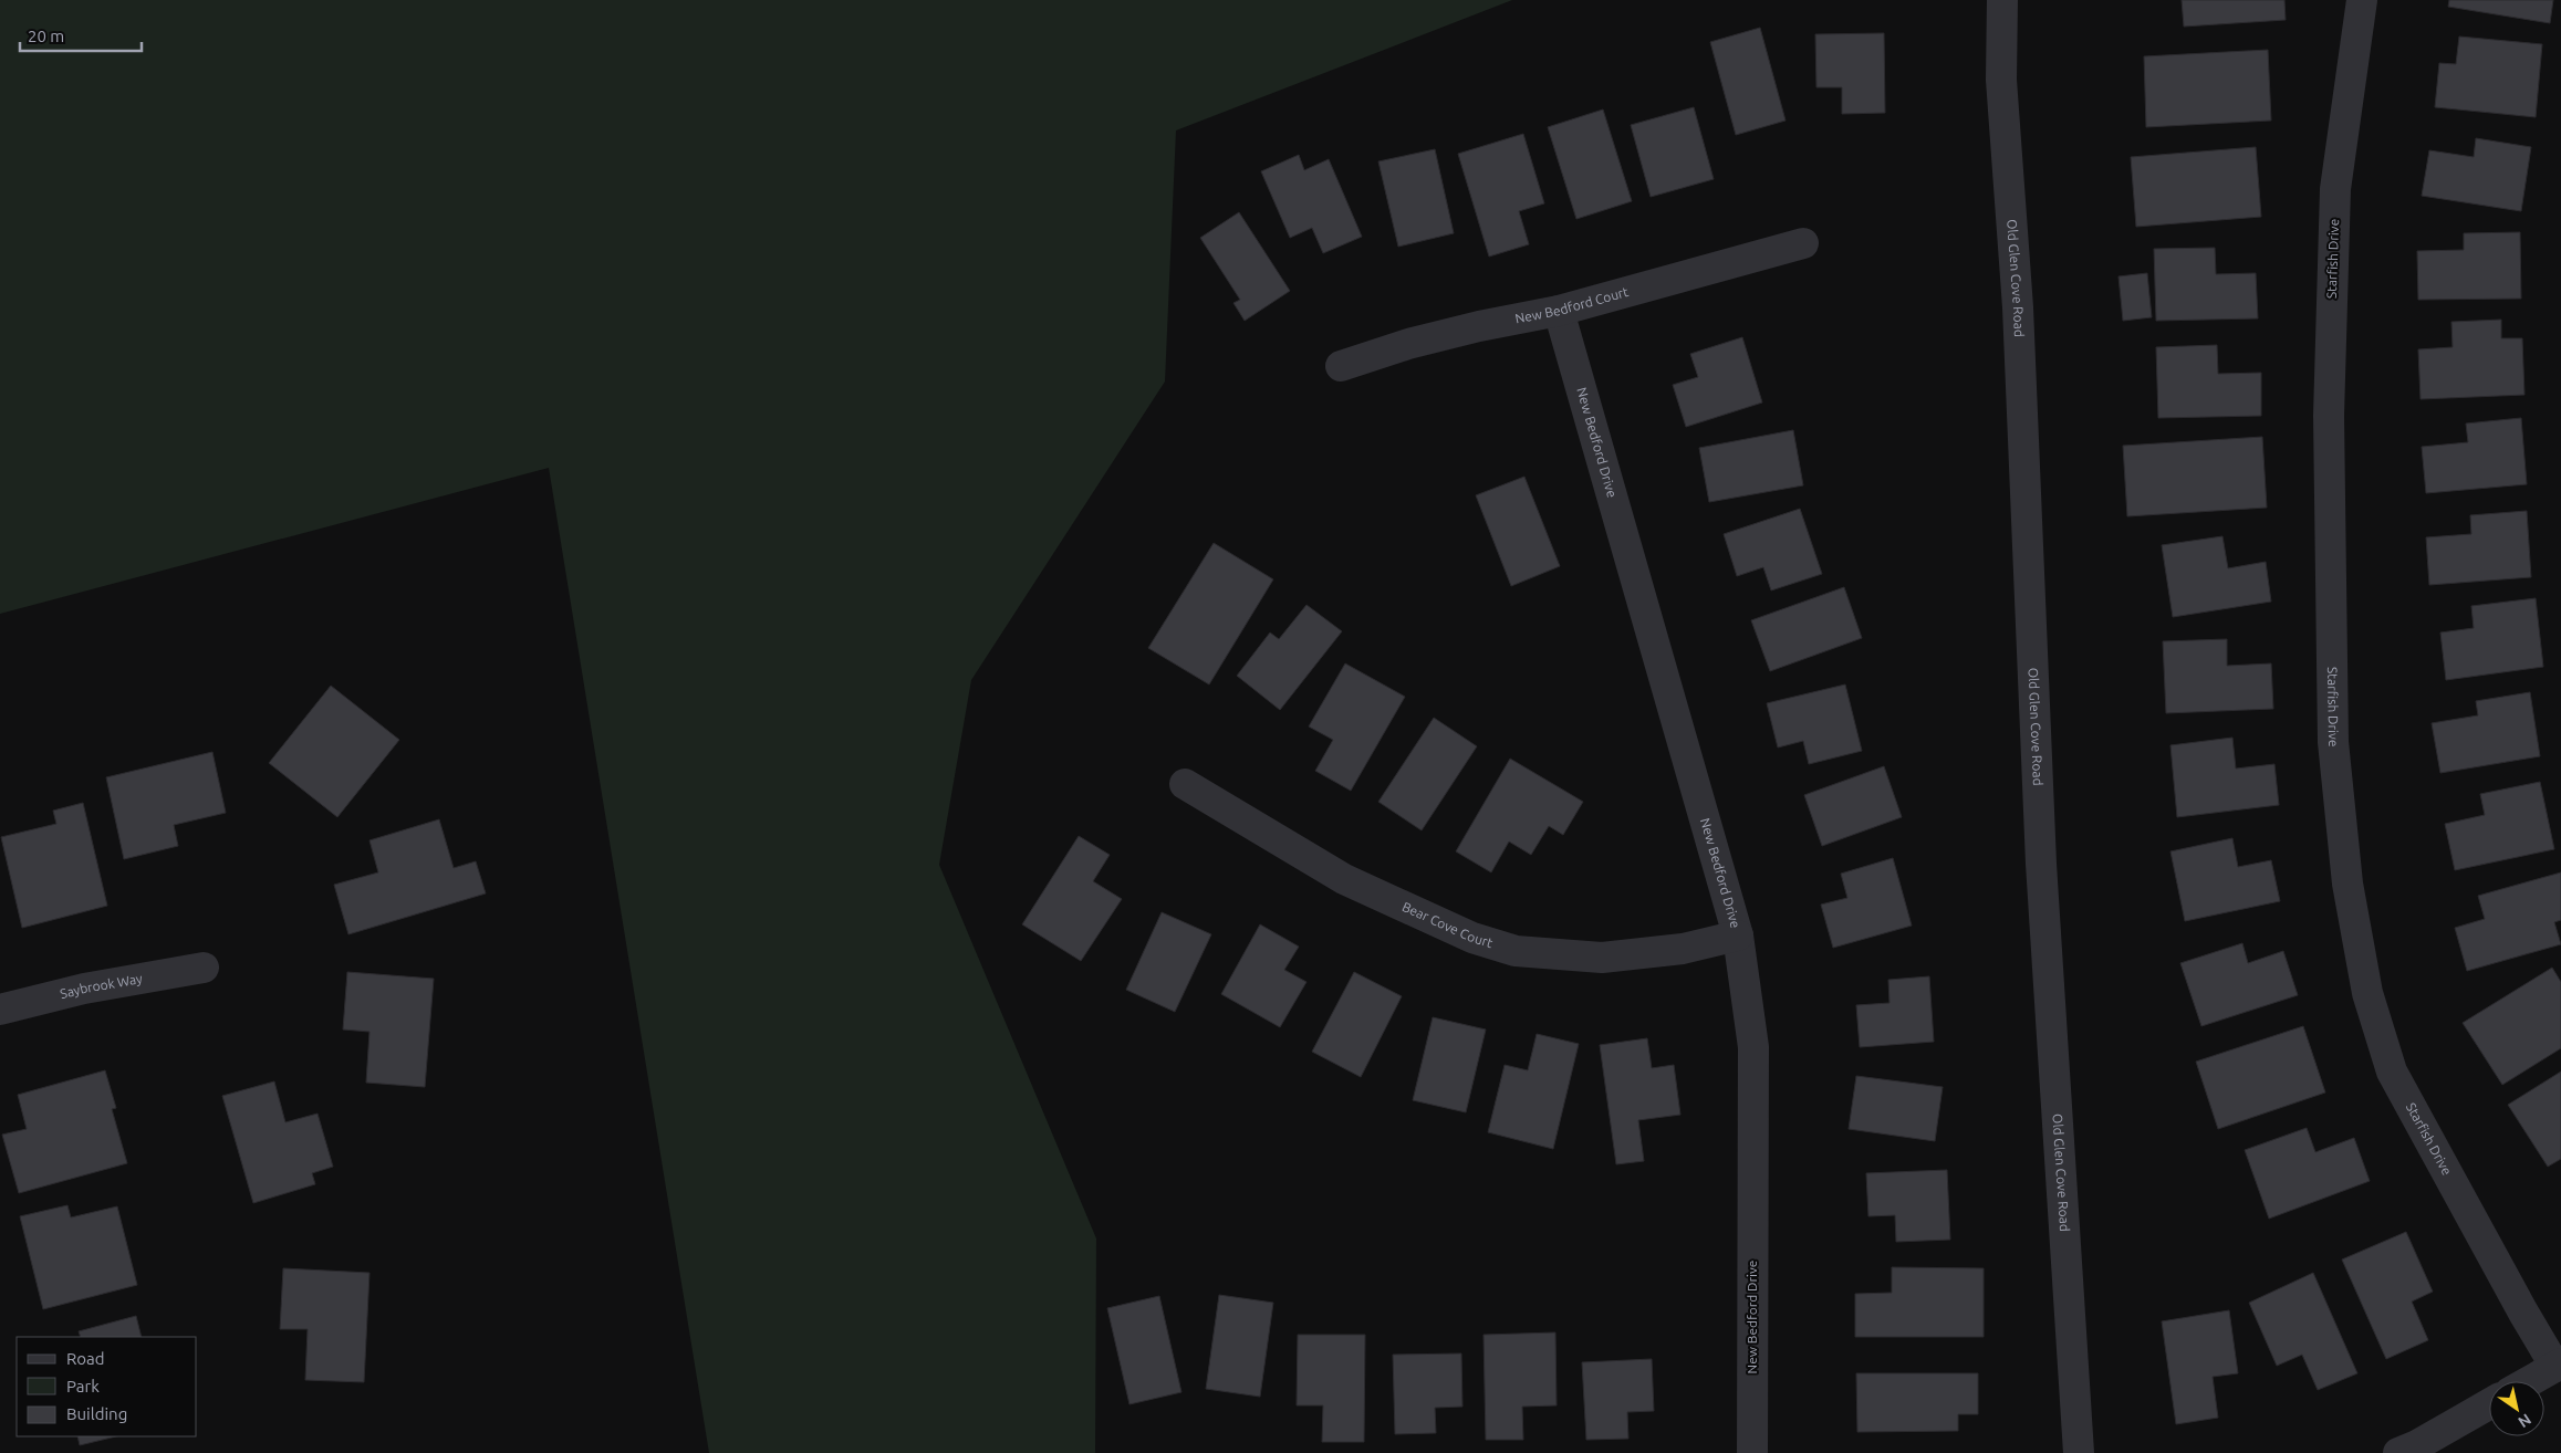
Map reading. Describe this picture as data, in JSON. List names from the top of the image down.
{
  "streets": {
    "street": [
      "Starfish Drive",
      "Old Glen Cove Road",
      "New Bedford Court",
      "New Bedford Drive",
      "Bear Cove Court",
      "Saybrook Way"
    ]
  },
  "crossings": [
    ["New Bedford Court", "New Bedford Drive"],
    ["New Bedford Drive", "Bear Cove Court"]
  ],
  "legend": ["Road", "Park", "Building"],
  "scale_bar": "20 m",
  "north": "bottom right"
}
